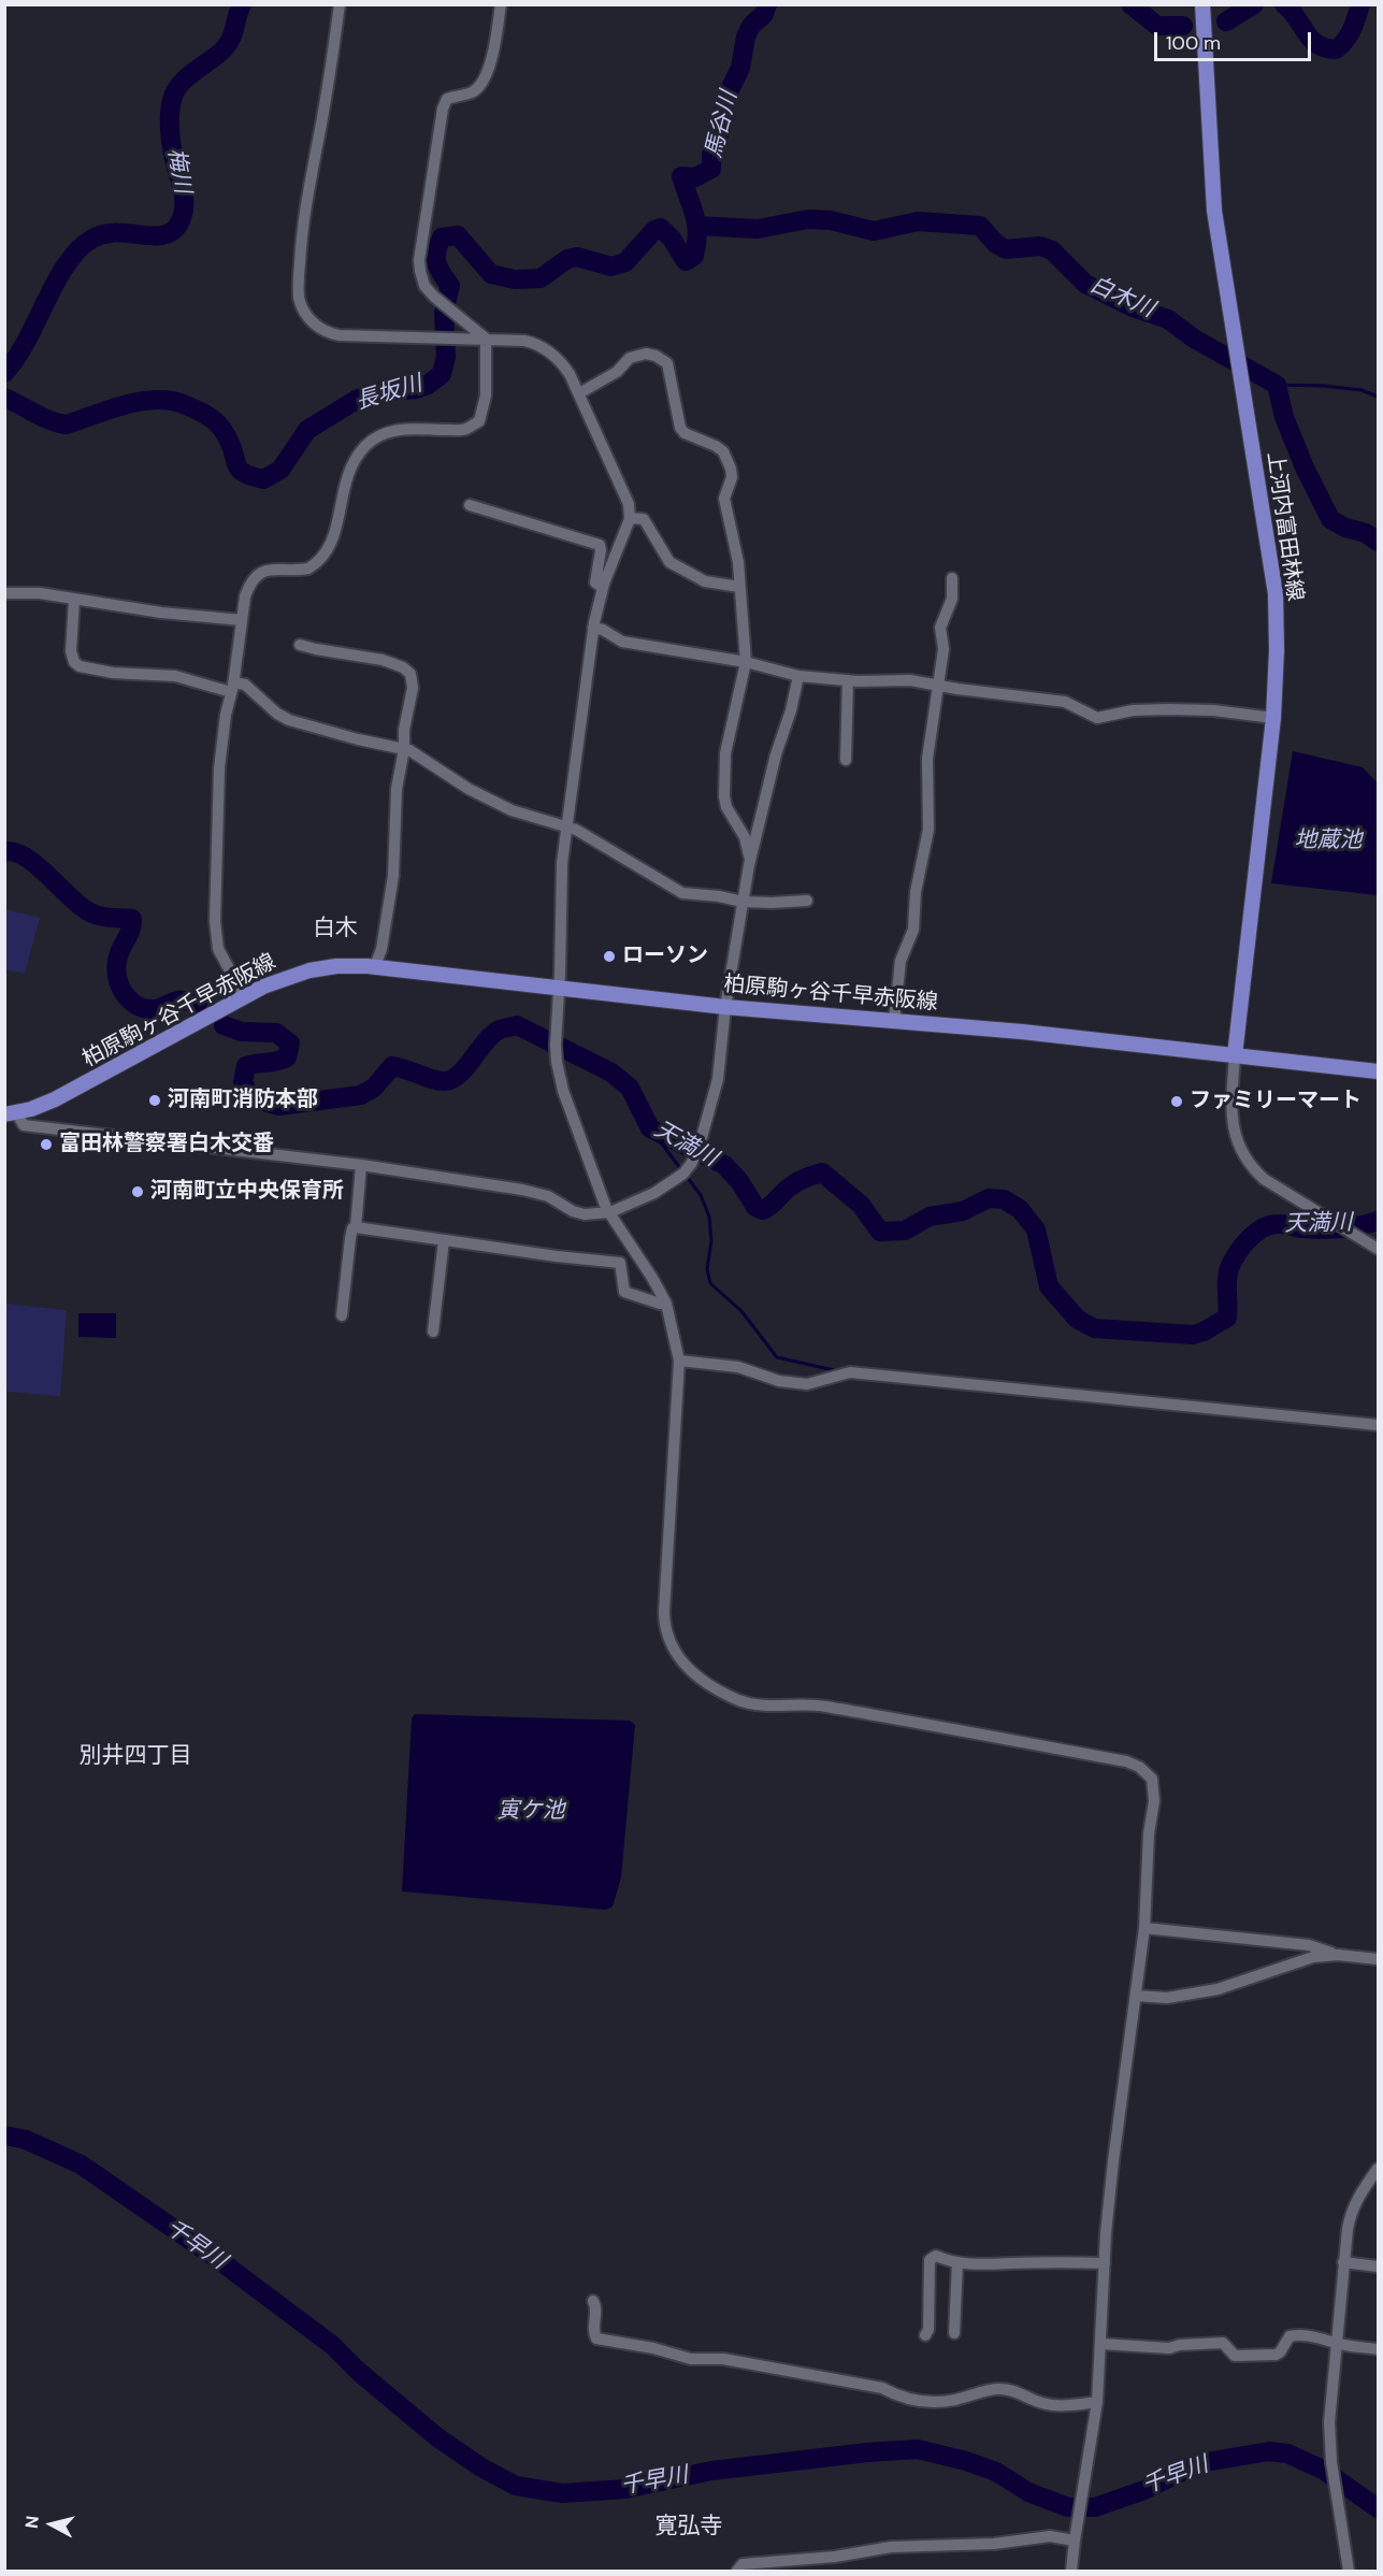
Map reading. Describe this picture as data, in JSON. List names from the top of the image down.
{
  "streets": {
    "main road": ["上河内富田林線", "柏原駒ヶ谷千早赤阪線"]
  },
  "crossings": [
    ["上河内富田林線", "柏原駒ヶ谷千早赤阪線"]
  ],
  "districts": ["白木", "別井四丁目", "寛弘寺"],
  "water": [
    "馬谷川",
    "梅川",
    "白木川",
    "長坂川",
    "地蔵池",
    "天満川",
    "寅ケ池",
    "千早川"
  ],
  "places": [
    "ローソン",
    "河南町消防本部",
    "ファミリーマート",
    "富田林警察署白木交番",
    "河南町立中央保育所"
  ],
  "scale_bar": "100 m",
  "north": "left"
}
